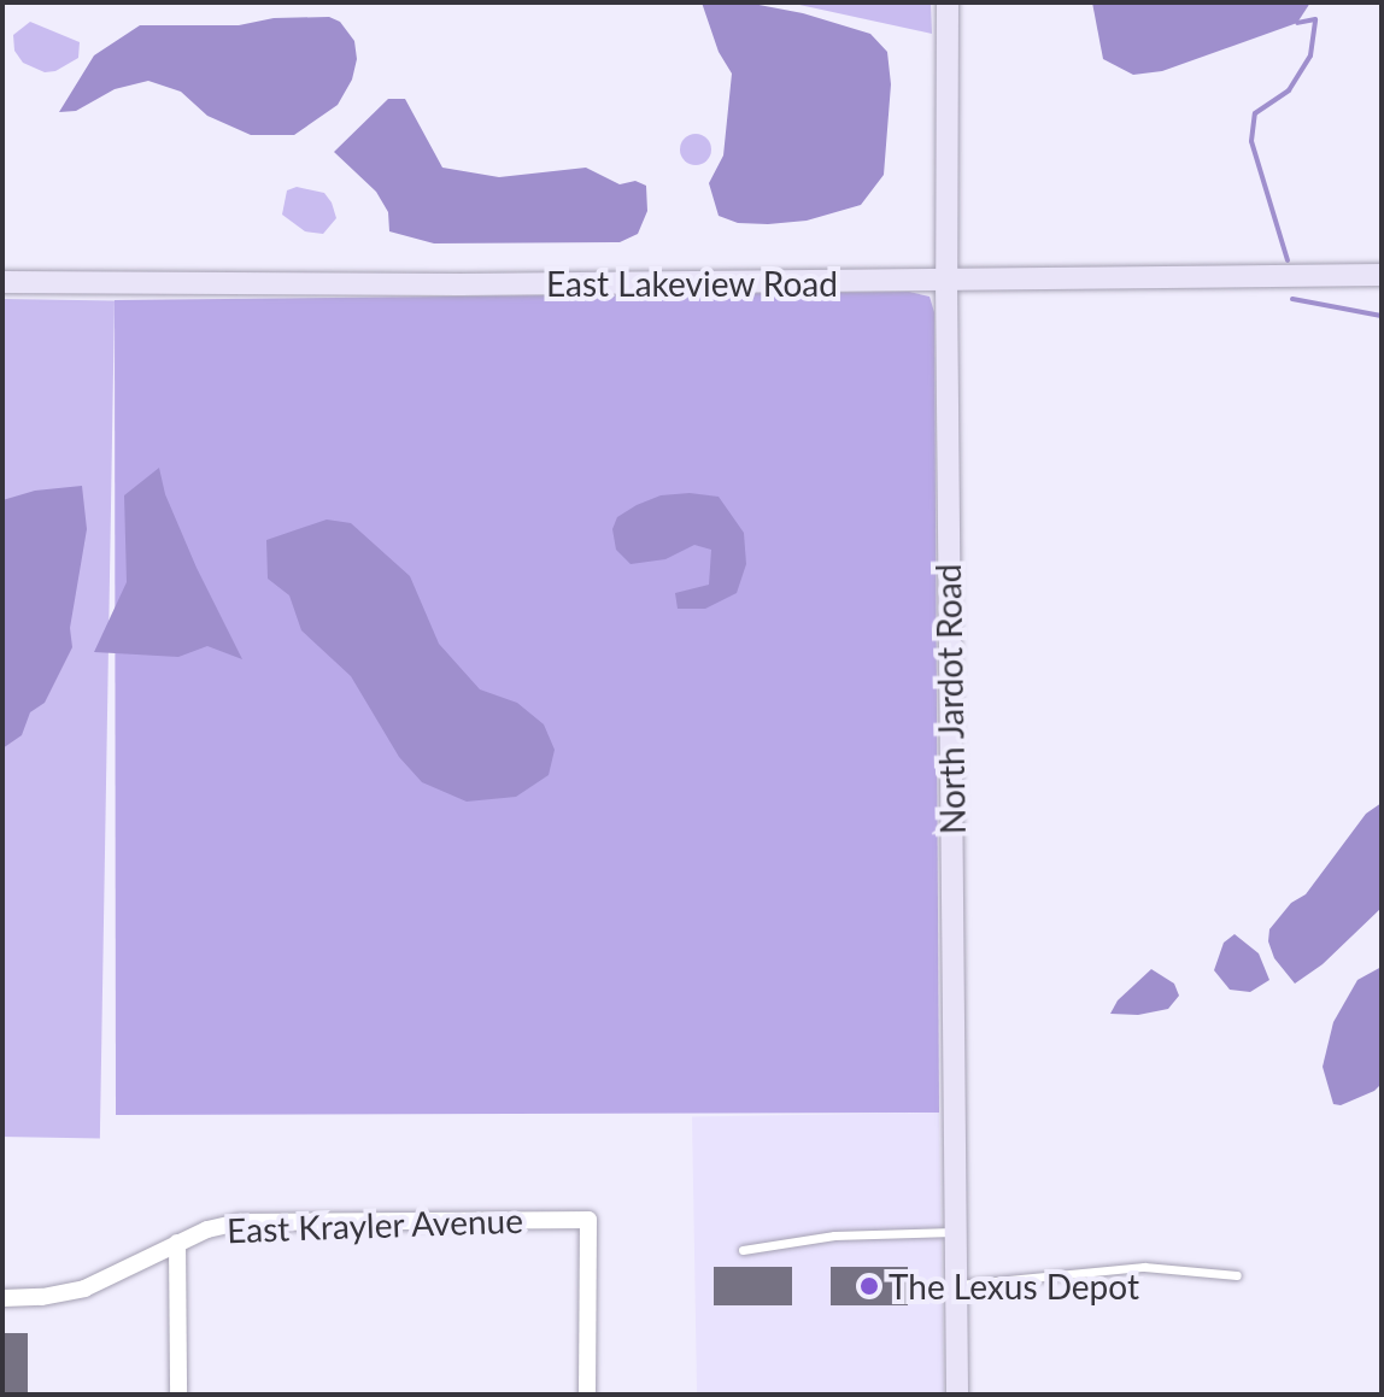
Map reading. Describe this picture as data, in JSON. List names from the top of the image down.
{
  "streets": {
    "street": ["East Lakeview Road", "North Jardot Road", "East Krayler Avenue"]
  },
  "crossings": [
    ["East Lakeview Road", "North Jardot Road"]
  ],
  "places": ["The Lexus Depot"]
}
